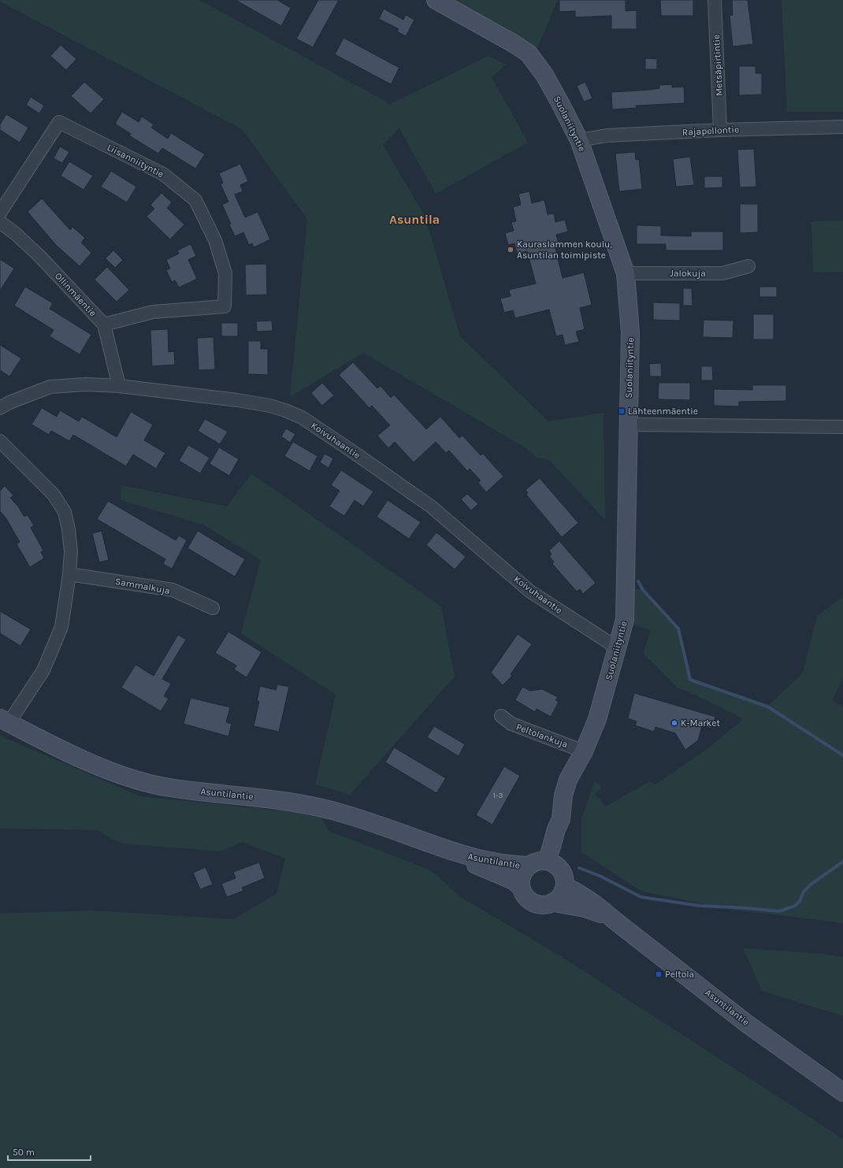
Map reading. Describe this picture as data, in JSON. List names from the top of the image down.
{
  "streets": {
    "street": [
      "Metsäpirtintie",
      "Suolaniityntie",
      "Rajapellontie",
      "Liisanniityntie",
      "Jalokuja",
      "Ollinmäentie",
      "Koivuhaantie",
      "Sammalkuja",
      "Peltolankuja",
      "Asuntilantie"
    ]
  },
  "crossings": [
    ["Metsäpirtintie", "Rajapellontie"],
    ["Suolaniityntie", "Rajapellontie"],
    ["Suolaniityntie", "Jalokuja"],
    ["Suolaniityntie", "Koivuhaantie"],
    ["Suolaniityntie", "Peltolankuja"],
    ["Suolaniityntie", "Asuntilantie"],
    ["Liisanniityntie", "Ollinmäentie"],
    ["Ollinmäentie", "Koivuhaantie"]
  ],
  "districts": ["Asuntila"],
  "places": {
    "other": ["Kauraslammen koulu, Asuntilan toimipiste", "K-Market"],
    "transit": ["Lähteenmäentie", "Peltola"]
  },
  "house_numbers": ["1-3"],
  "scale_bar": "50 m"
}
